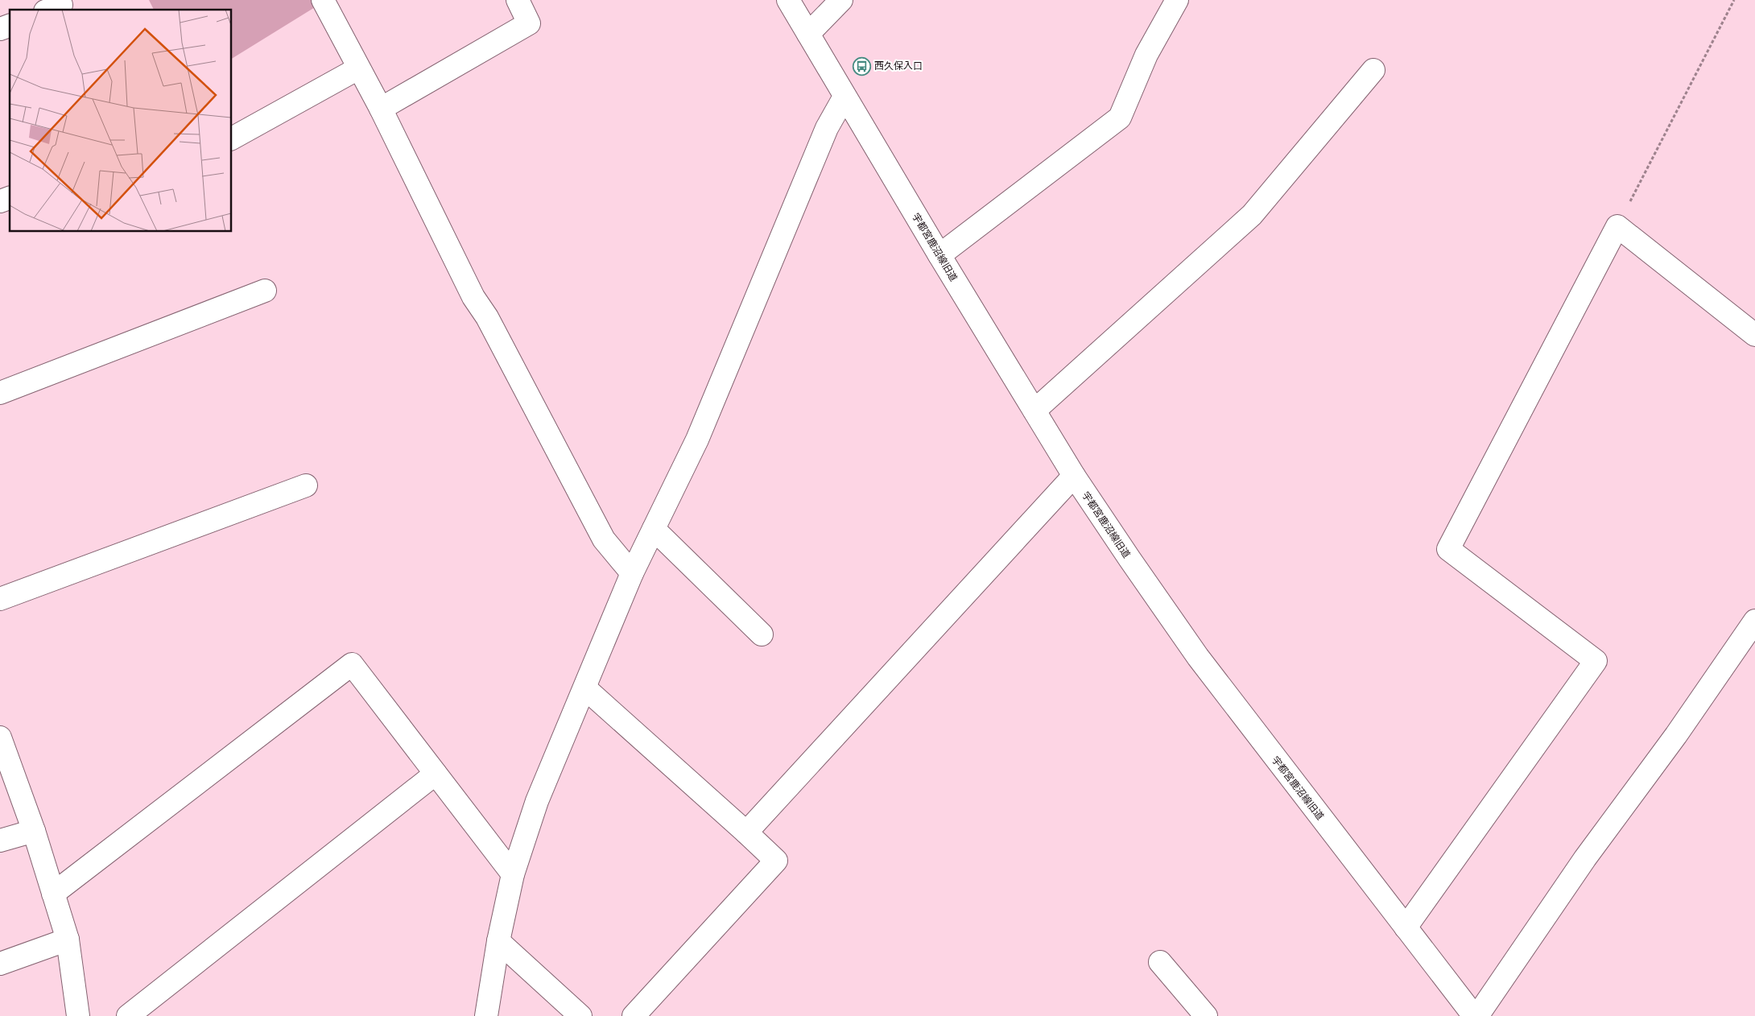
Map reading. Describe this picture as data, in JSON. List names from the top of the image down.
{
  "streets": {
    "street": ["宇都宮鹿沼線旧道"]
  },
  "places": {
    "bus stop": ["西久保入口"]
  }
}
